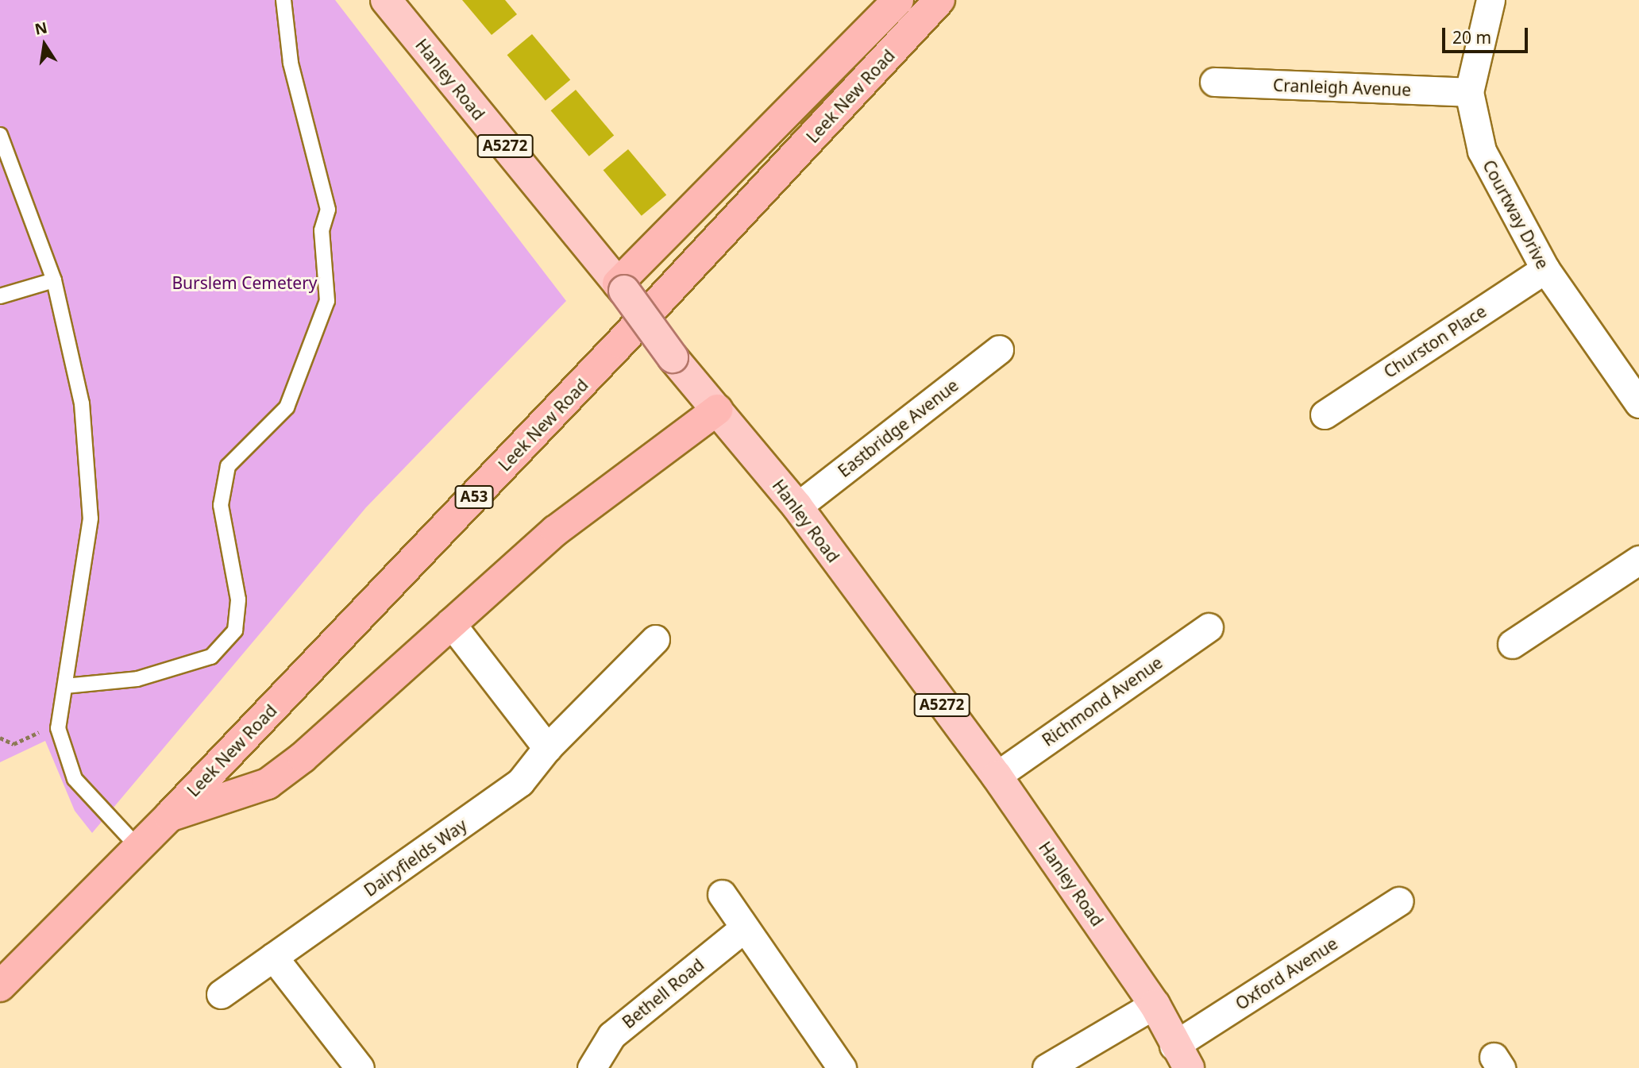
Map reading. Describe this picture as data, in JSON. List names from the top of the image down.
{
  "streets": {
    "highway": ["Leek New Road", "A53"],
    "main road": ["Hanley Road", "A5272"],
    "street": [
      "Cranleigh Avenue",
      "Courtway Drive",
      "Churston Place",
      "Eastbridge Avenue",
      "Richmond Avenue",
      "Dairyfields Way",
      "Oxford Avenue",
      "Bethell Road"
    ]
  },
  "crossings": [
    ["Hanley Road", "Eastbridge Avenue"],
    ["Hanley Road", "Richmond Avenue"],
    ["Hanley Road", "Oxford Avenue"],
    ["Cranleigh Avenue", "Courtway Drive"],
    ["Courtway Drive", "Churston Place"]
  ],
  "parks": ["Burslem Cemetery"],
  "scale_bar": "20 m",
  "north": "top"
}
